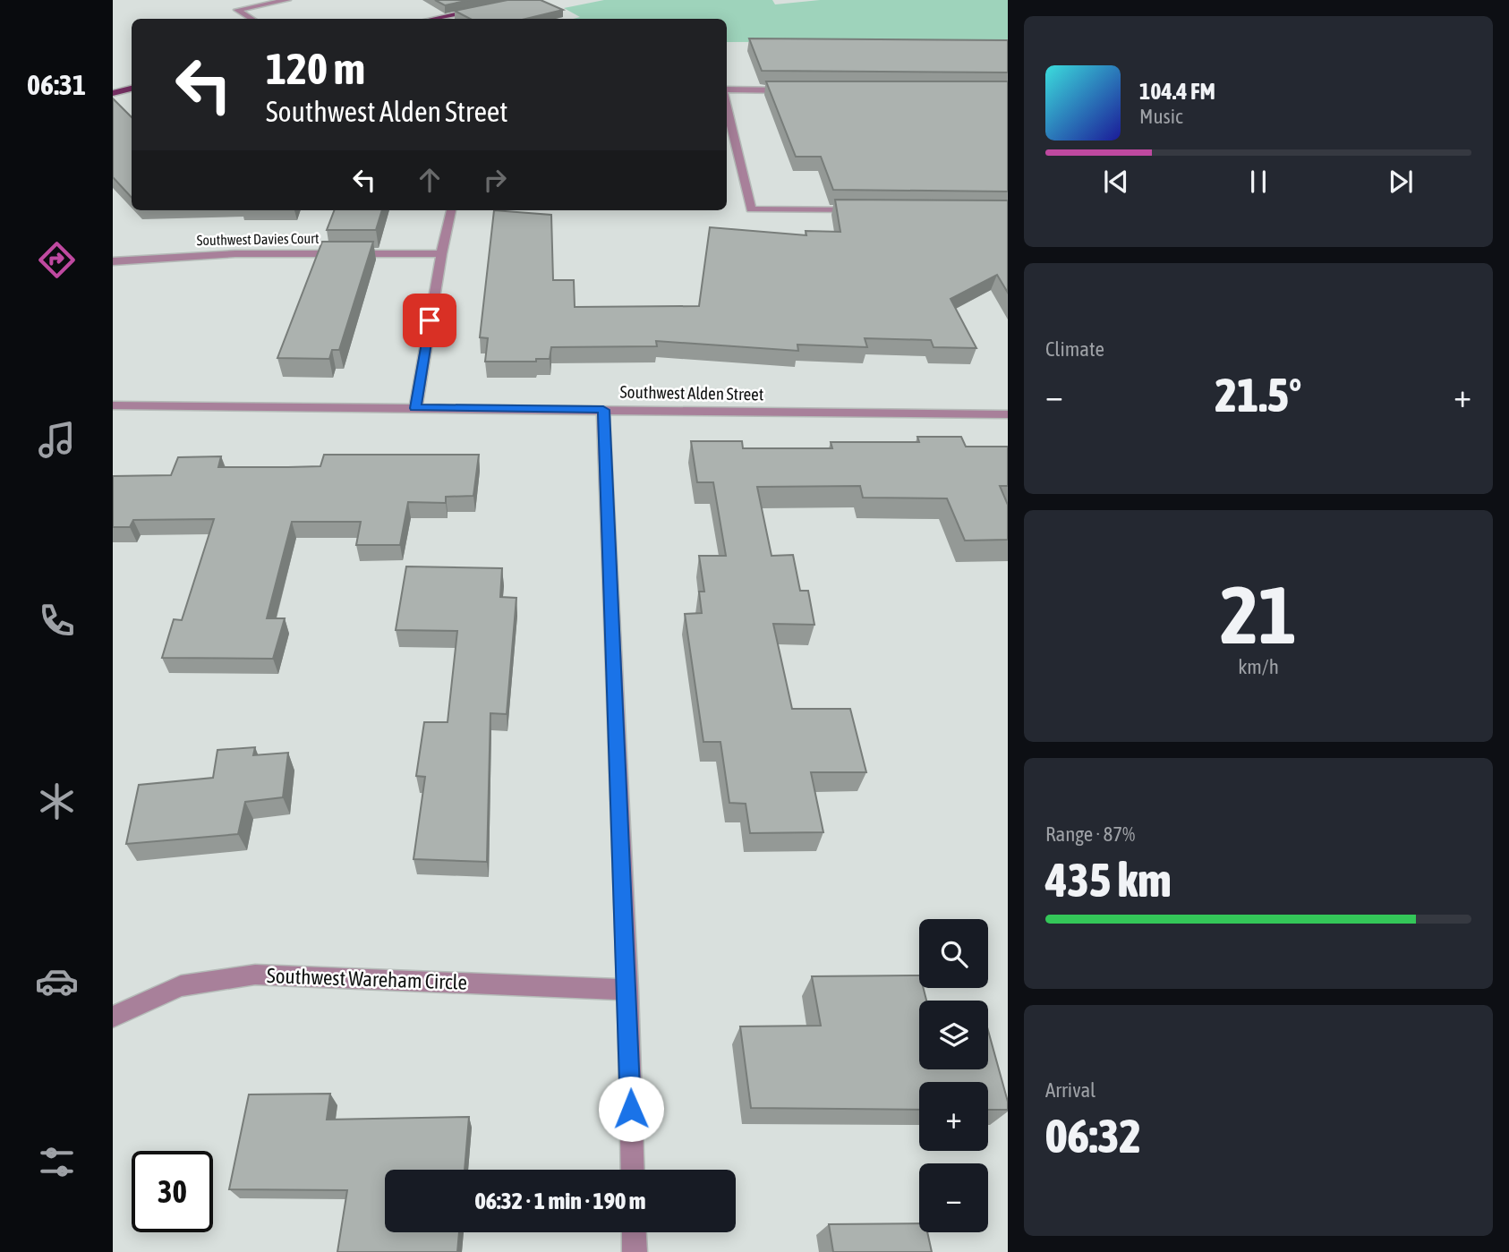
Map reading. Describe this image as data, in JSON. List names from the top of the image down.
{
  "streets": {
    "street": ["Southwest Davies Court", "Southwest Alden Street", "Southwest Wareham Circle"]
  },
  "page": {
    "tabs": "06:31",
    "turn": ["120 m", "Southwest Alden Street"],
    "song": ["104.4 FM", "Music"],
    "tile": [
      "Climate",
      ["21", "km/h"],
      ["Range · 87%", "435 km"],
      ["Arrival", "06:32"]
    ],
    "heat": ["−", "21.5°", "+"],
    "map_buttons": ["+", "−"],
    "limit": "30",
    "trip": "06:32 · 1 min · 190 m"
  }
}
